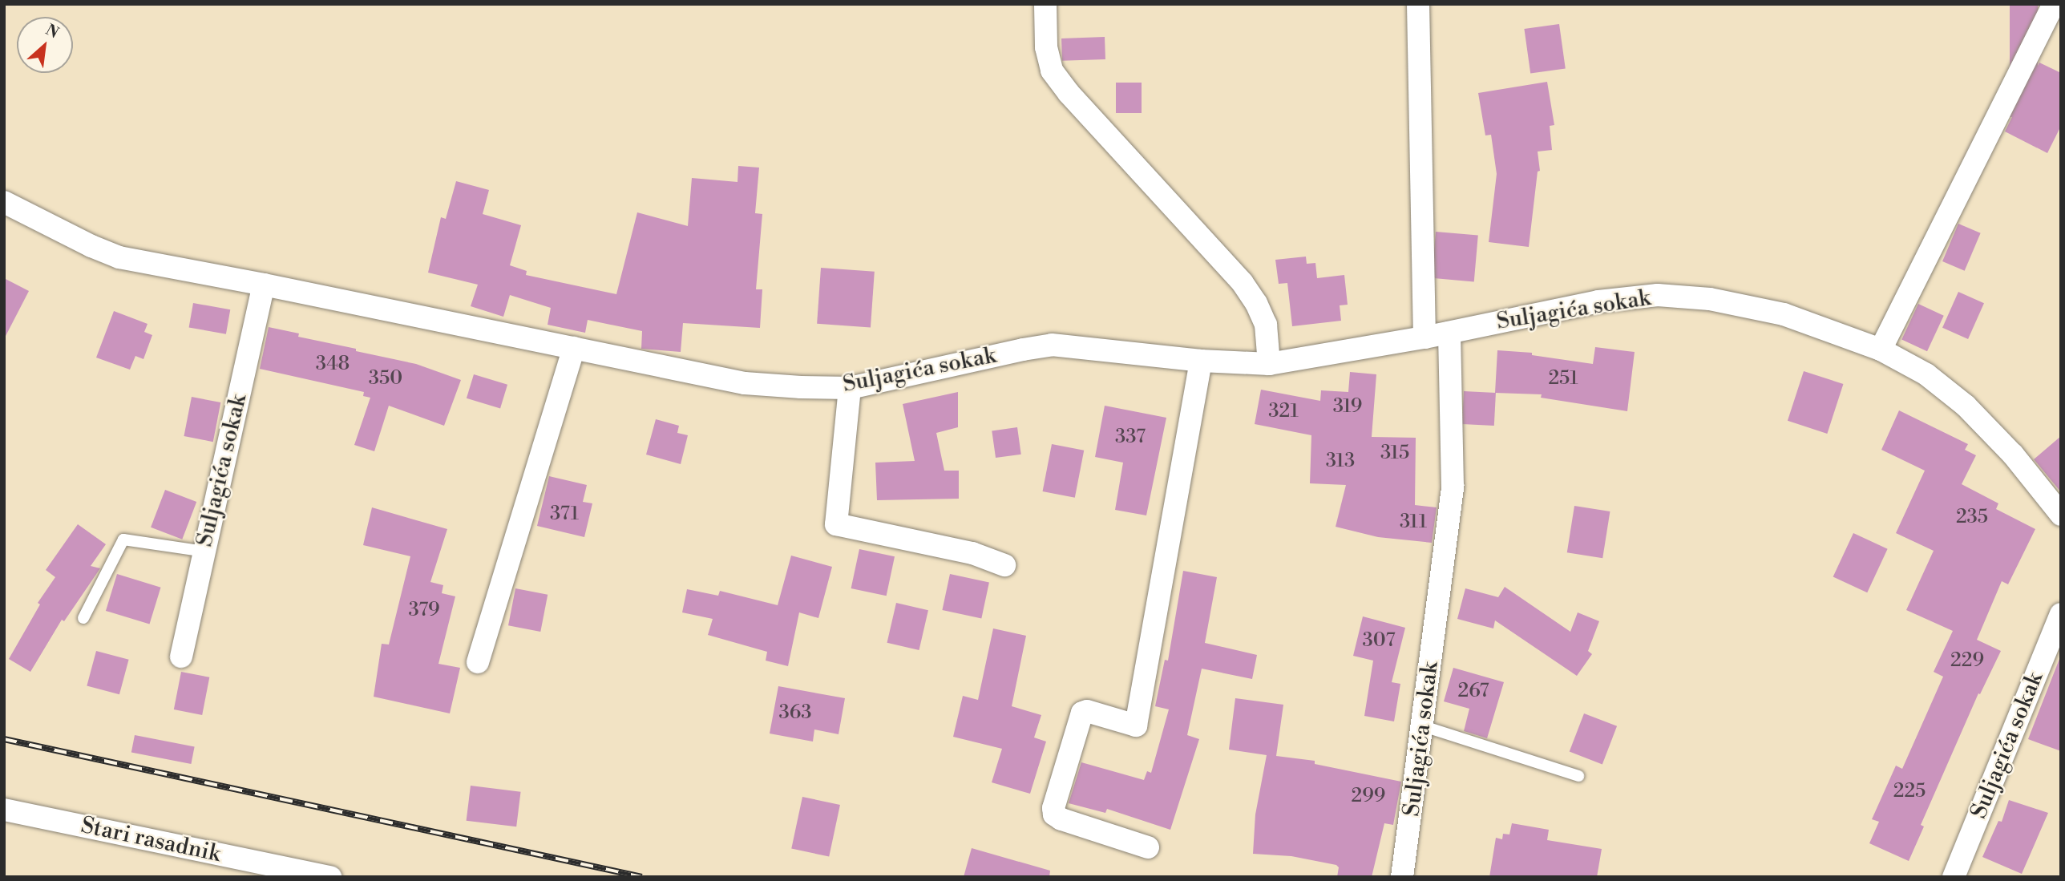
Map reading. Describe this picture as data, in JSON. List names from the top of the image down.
{
  "streets": {
    "street": ["Suljagića sokak", "Stari rasadnik"]
  },
  "house_numbers": [
    "348",
    "350",
    "251",
    "319",
    "321",
    "337",
    "315",
    "313",
    "371",
    "235",
    "311",
    "379",
    "307",
    "229",
    "267",
    "363",
    "225",
    "299"
  ],
  "north": "top right"
}
